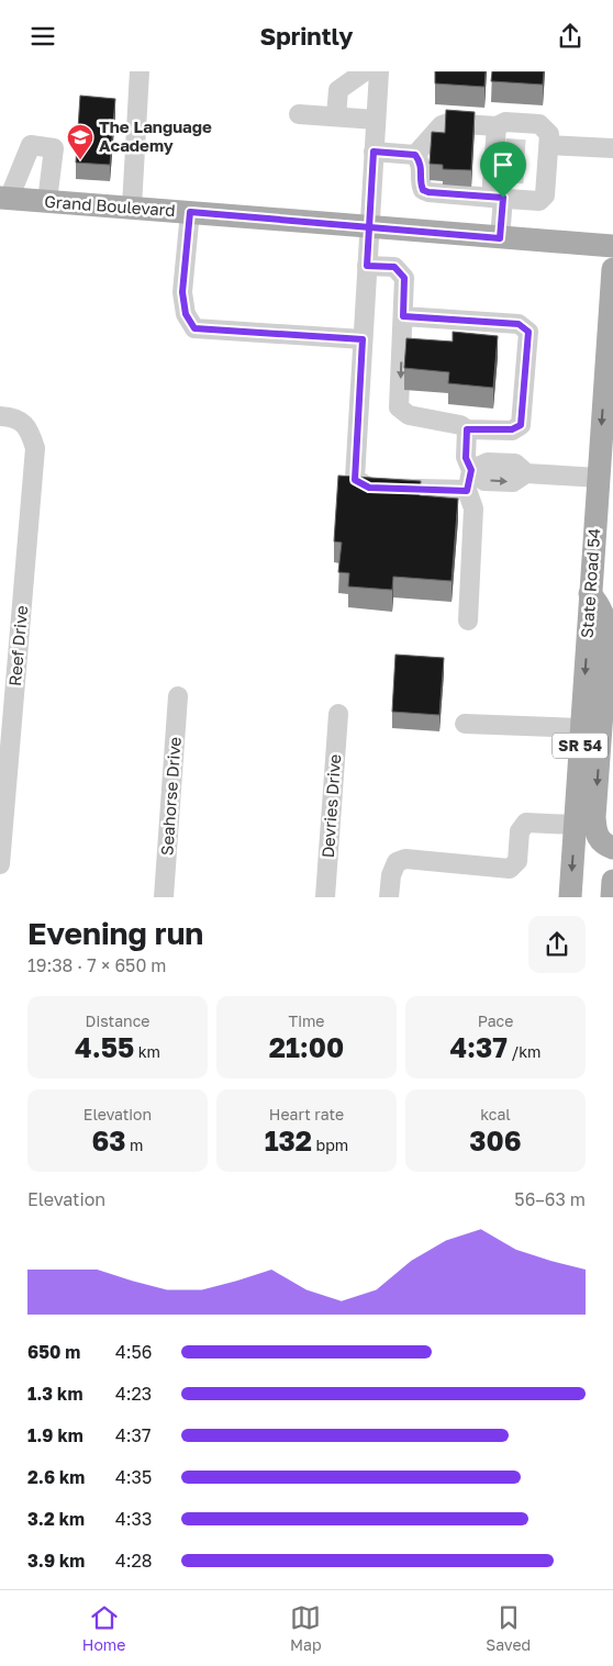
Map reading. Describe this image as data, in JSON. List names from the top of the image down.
{
  "streets": {
    "main road": ["Grand Boulevard", "State Road 54", "SR 54"],
    "street": ["Reef Drive", "Seahorse Drive", "Devries Drive"]
  },
  "places": {
    "school or university": ["The Language Academy"]
  },
  "page": {
    "header": "Sprintly",
    "heading": ["Evening run", "19:38 · 7 × 650 m"],
    "stats": [
      ["Distance", "4.55 km"],
      ["Time", "21:00"],
      ["Pace", "4:37 /km"],
      ["Elevation", "63 m"],
      ["Heart rate", "132 bpm"],
      ["kcal", "306"]
    ],
    "chart": ["Elevation", "56–63 m"],
    "list": [
      {
        "name": "650 m",
        "note": "4:56"
      },
      {
        "name": "1.3 km",
        "note": "4:23"
      },
      {
        "name": "1.9 km",
        "note": "4:37"
      },
      {
        "name": "2.6 km",
        "note": "4:35"
      },
      {
        "name": "3.2 km",
        "note": "4:33"
      },
      {
        "name": "3.9 km",
        "note": "4:28"
      }
    ],
    "tabs": ["Home", "Map", "Saved"]
  }
}
